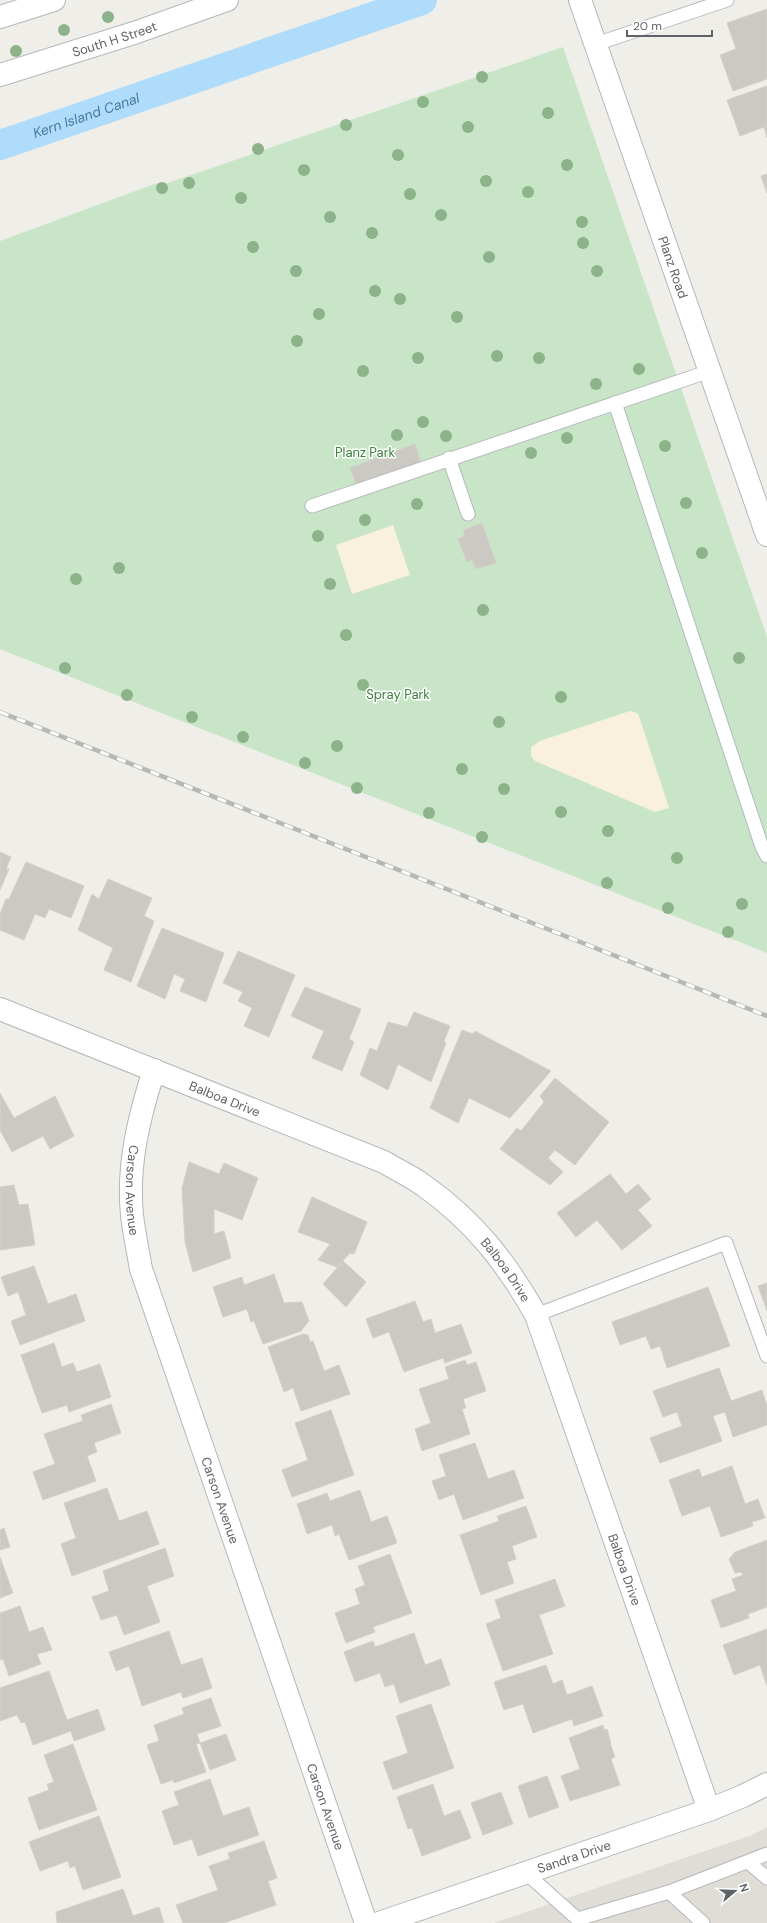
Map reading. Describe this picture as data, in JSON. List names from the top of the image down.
{
  "streets": {
    "street": [
      "South H Street",
      "Planz Road",
      "Balboa Drive",
      "Carson Avenue",
      "Sandra Drive"
    ]
  },
  "crossings": [
    ["Balboa Drive", "Carson Avenue"],
    ["Balboa Drive", "Sandra Drive"]
  ],
  "water": ["Kern Island Canal"],
  "parks": ["Planz Park", "Spray Park"],
  "scale_bar": "20 m",
  "north": "right"
}
